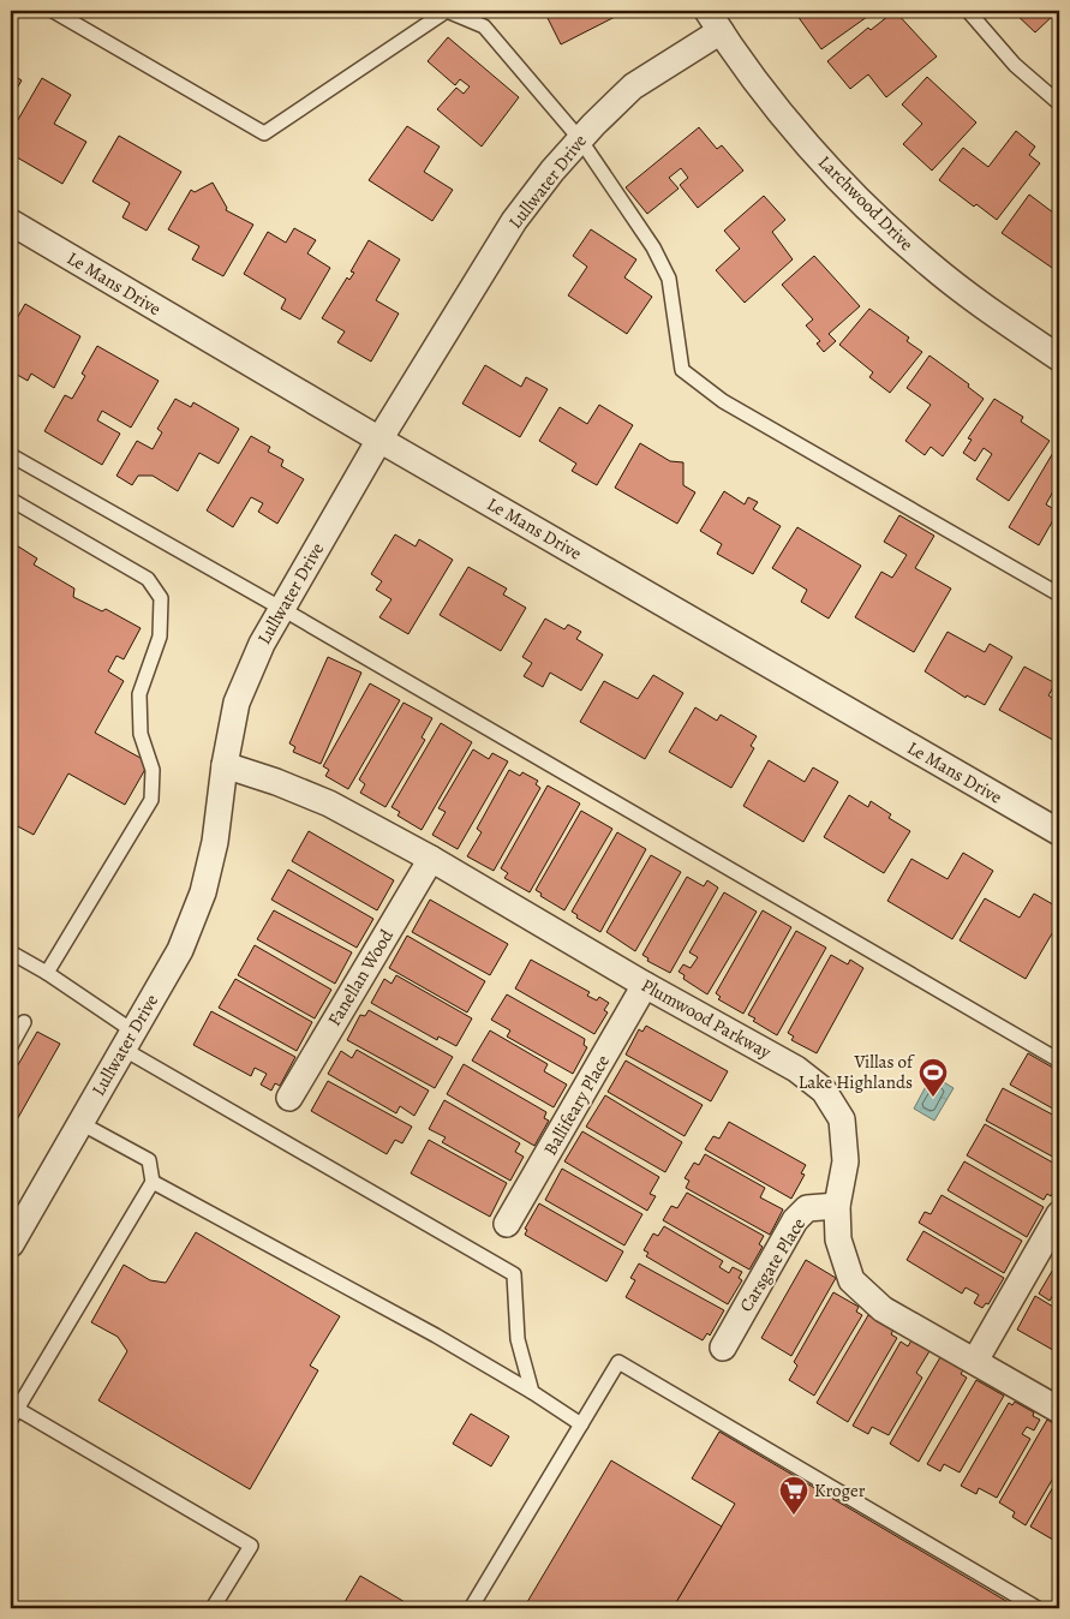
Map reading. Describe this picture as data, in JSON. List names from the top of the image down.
{
  "streets": {
    "street": [
      "Lullwater Drive",
      "Larchwood Drive",
      "Le Mans Drive",
      "Fanellan Wood",
      "Plumwood Parkway",
      "Ballifeary Place",
      "Carsgate Place"
    ]
  },
  "crossings": [
    ["Lullwater Drive", "Larchwood Drive"],
    ["Lullwater Drive", "Le Mans Drive"],
    ["Lullwater Drive", "Plumwood Parkway"],
    ["Fanellan Wood", "Plumwood Parkway"],
    ["Plumwood Parkway", "Ballifeary Place"],
    ["Plumwood Parkway", "Carsgate Place"]
  ],
  "places": {
    "sports": ["Villas of Lake Highlands"],
    "supermarket": ["Kroger"]
  }
}
